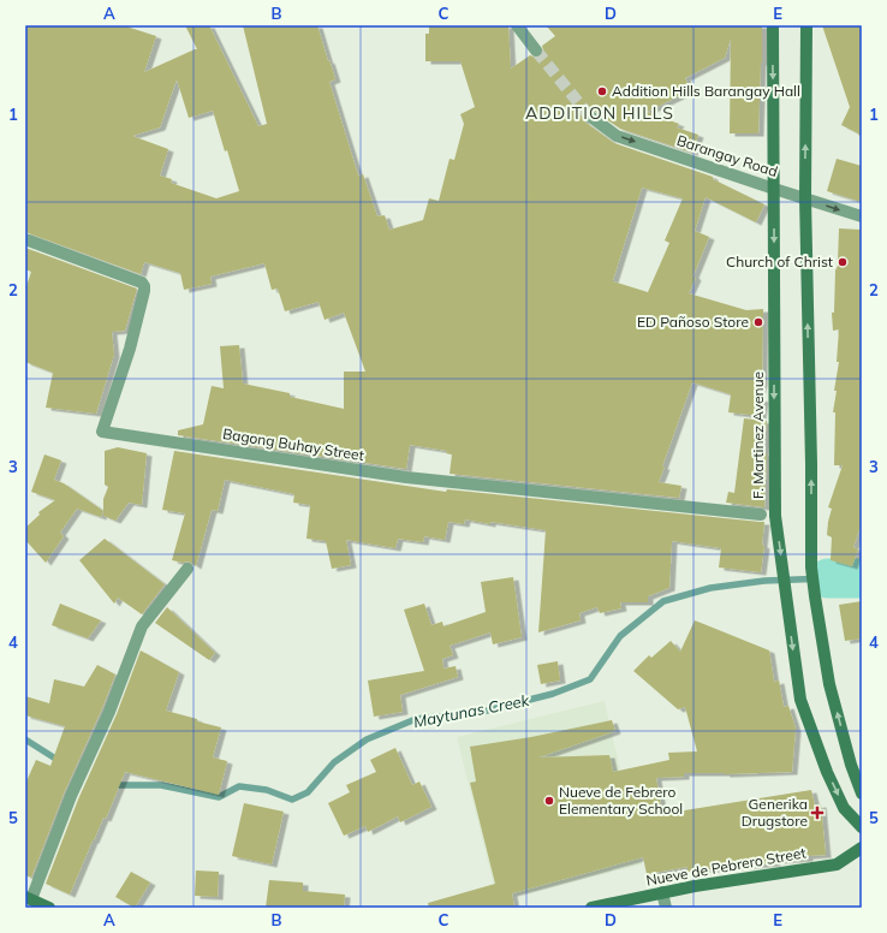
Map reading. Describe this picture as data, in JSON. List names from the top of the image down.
{
  "streets": {
    "main road": ["F. Martinez Avenue", "Nueve de Pebrero Street"],
    "street": ["Barangay Road", "Bagong Buhay Street"]
  },
  "crossings": [
    ["Barangay Road", "F. Martinez Avenue"]
  ],
  "one_way": ["Barangay Road"],
  "districts": ["ADDITION HILLS"],
  "water": ["Maytunas Creek"],
  "places": {
    "other": [
      "Addition Hills Barangay Hall",
      "Church of Christ",
      "ED Pañoso Store",
      "Nueve de Febrero Elementary School"
    ],
    "health": ["Generika Drugstore"]
  },
  "grid": {
    "columns": [
      "A",
      "B",
      "C",
      "D",
      "E"
    ],
    "rows": [
      "1",
      "2",
      "3",
      "4",
      "5"
    ]
  }
}
